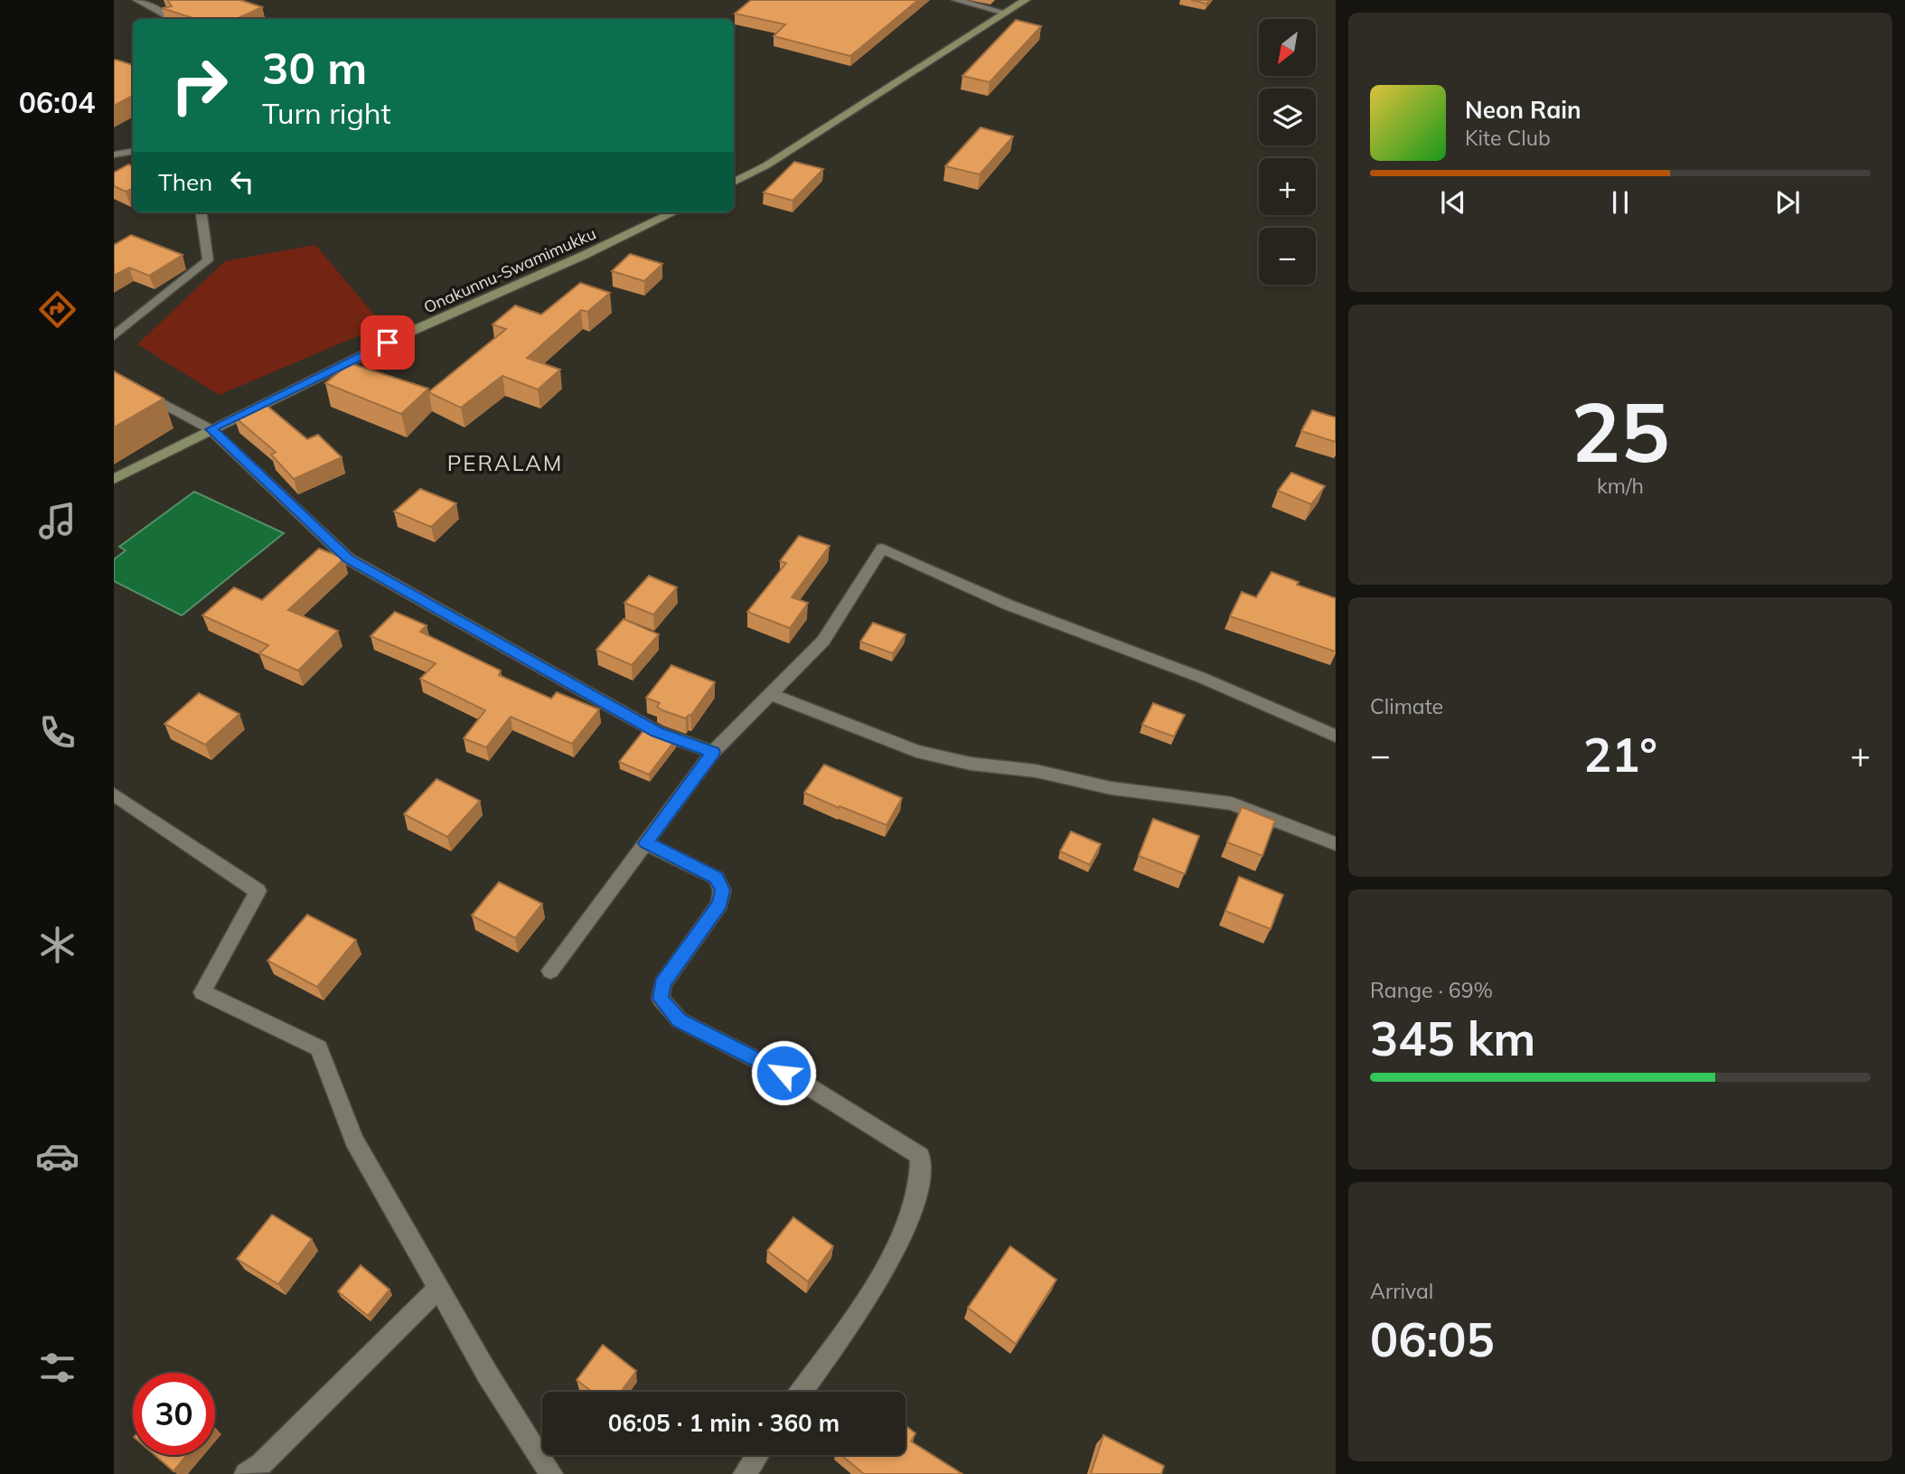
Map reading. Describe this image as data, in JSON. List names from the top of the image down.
{
  "streets": {
    "street": ["Onakunnu-Swamimukku"]
  },
  "districts": ["PERALAM"],
  "north": "bottom left",
  "page": {
    "tabs": "06:04",
    "map_buttons": ["+", "−"],
    "turn": ["30 m", "Turn right"],
    "song": ["Neon Rain", "Kite Club"],
    "then": "Then",
    "tile": [
      ["25", "km/h"],
      "Climate",
      ["Range · 69%", "345 km"],
      ["Arrival", "06:05"]
    ],
    "heat": ["−", "21°", "+"],
    "limit": "30",
    "trip": "06:05 · 1 min · 360 m"
  }
}
